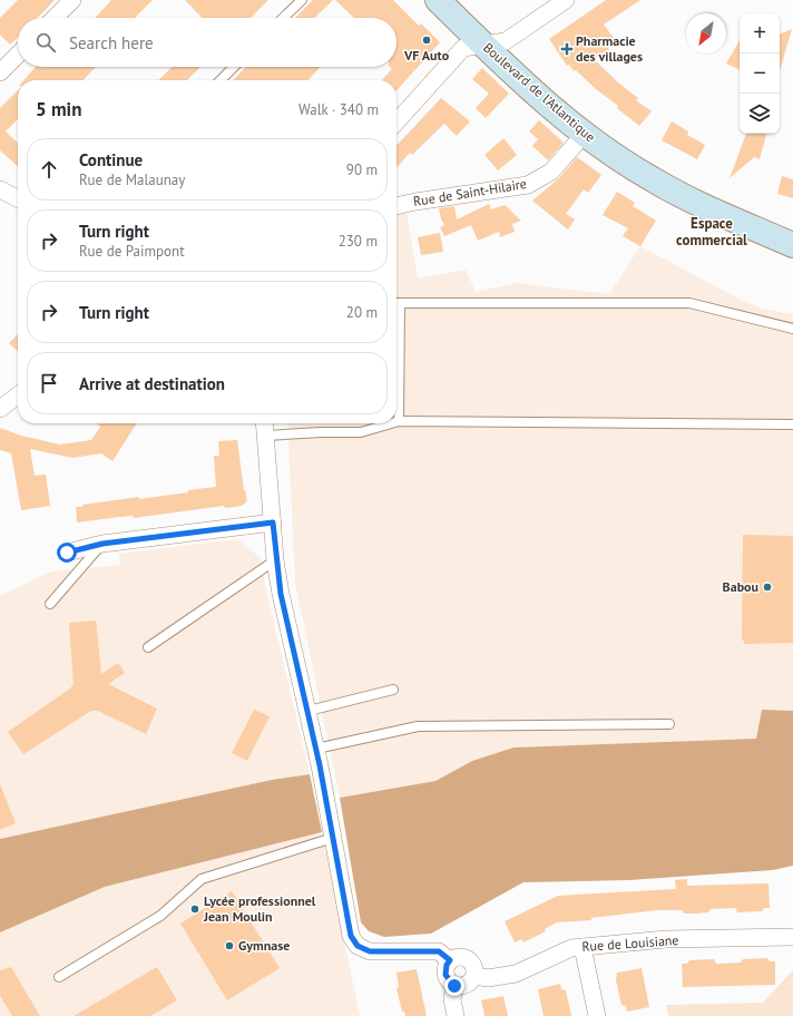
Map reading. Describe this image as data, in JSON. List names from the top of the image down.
{
  "streets": {
    "main road": ["Boulevard de l'Atlantique"],
    "street": ["Rue de Saint-Hilaire", "Rue de Louisiane"]
  },
  "crossings": [
    ["Boulevard de l'Atlantique", "Rue de Saint-Hilaire"]
  ],
  "districts": ["Espace commercial"],
  "places": {
    "other": [
      "VF Auto",
      "Babou",
      "Lycée professionnel Jean Moulin",
      "Gymnase"
    ],
    "health": ["Pharmacie des villages"]
  },
  "north": "bottom left",
  "page": {
    "map_buttons": ["+", "−"],
    "search": "Search here",
    "heading": ["5 min", "Walk · 340 m"],
    "list": [
      ["Continue", "Rue de Malaunay", "90 m"],
      ["Turn right", "Rue de Paimpont", "230 m"],
      ["Turn right", "20 m"],
      "Arrive at destination"
    ]
  }
}
